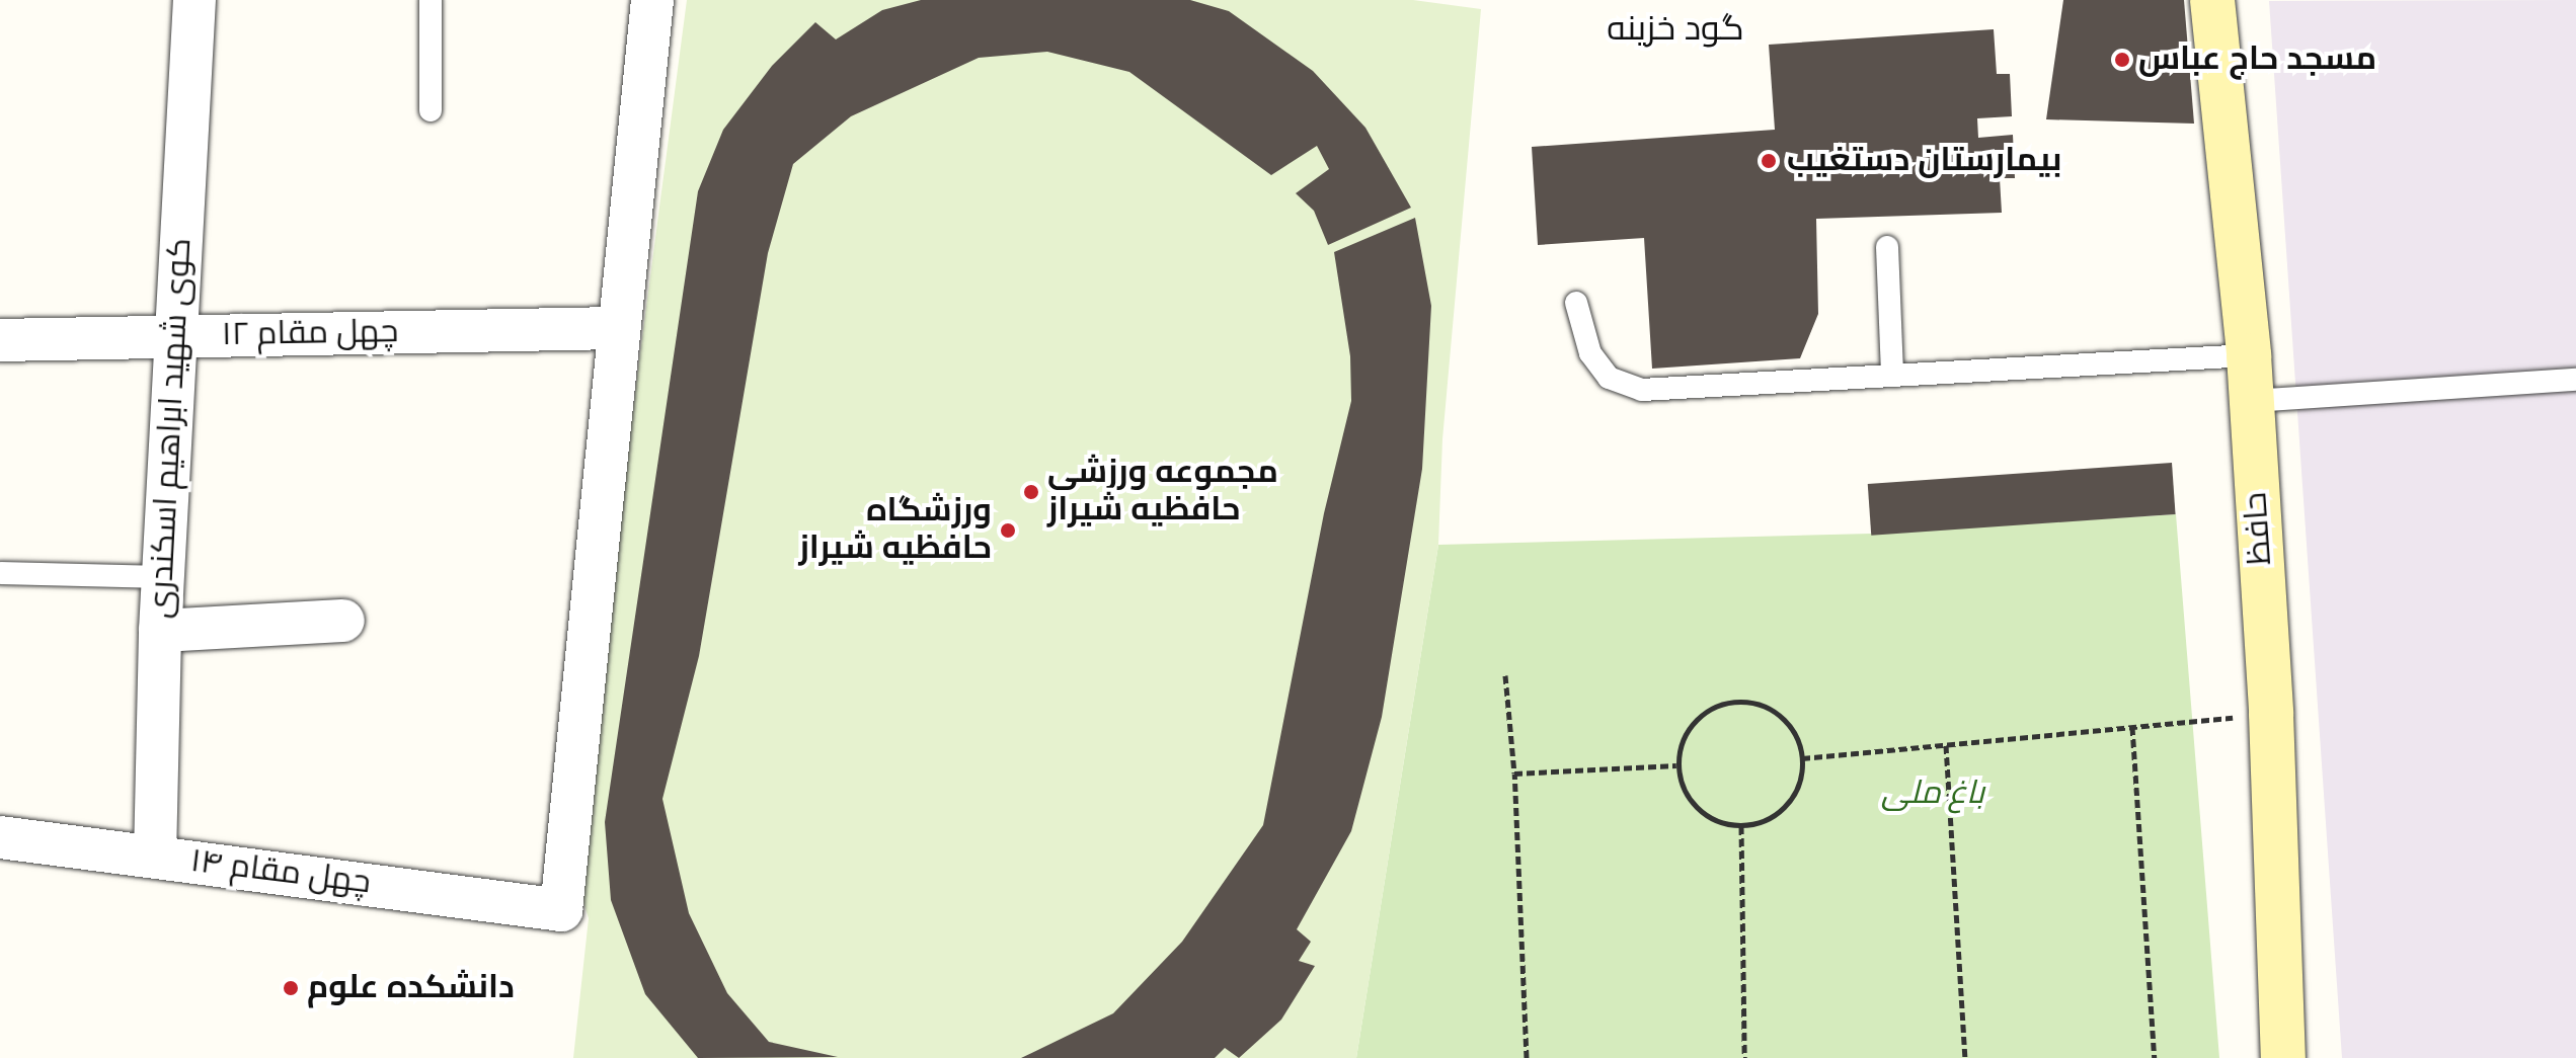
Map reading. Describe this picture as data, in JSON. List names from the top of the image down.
{
  "streets": {
    "main road": ["حافظ"],
    "street": ["چهل مقام ۱۲", "کوی شهید ابراهیم اسکندری", "چهل مقام ۱۴"]
  },
  "crossings": [
    ["چهل مقام ۱۲", "کوی شهید ابراهیم اسکندری"],
    ["چهل مقام ۱۲", "چهل مقام ۱۴"],
    ["کوی شهید ابراهیم اسکندری", "چهل مقام ۱۴"]
  ],
  "districts": ["گود خزینه"],
  "parks": ["باغ ملی"],
  "places": [
    "مسجد حاج عباس",
    "بیمارستان دستغیب",
    "مجموعه ورزشی حافظیه شیراز",
    "ورزشگاه حافظیه شیراز",
    "دانشکده علوم"
  ]
}
